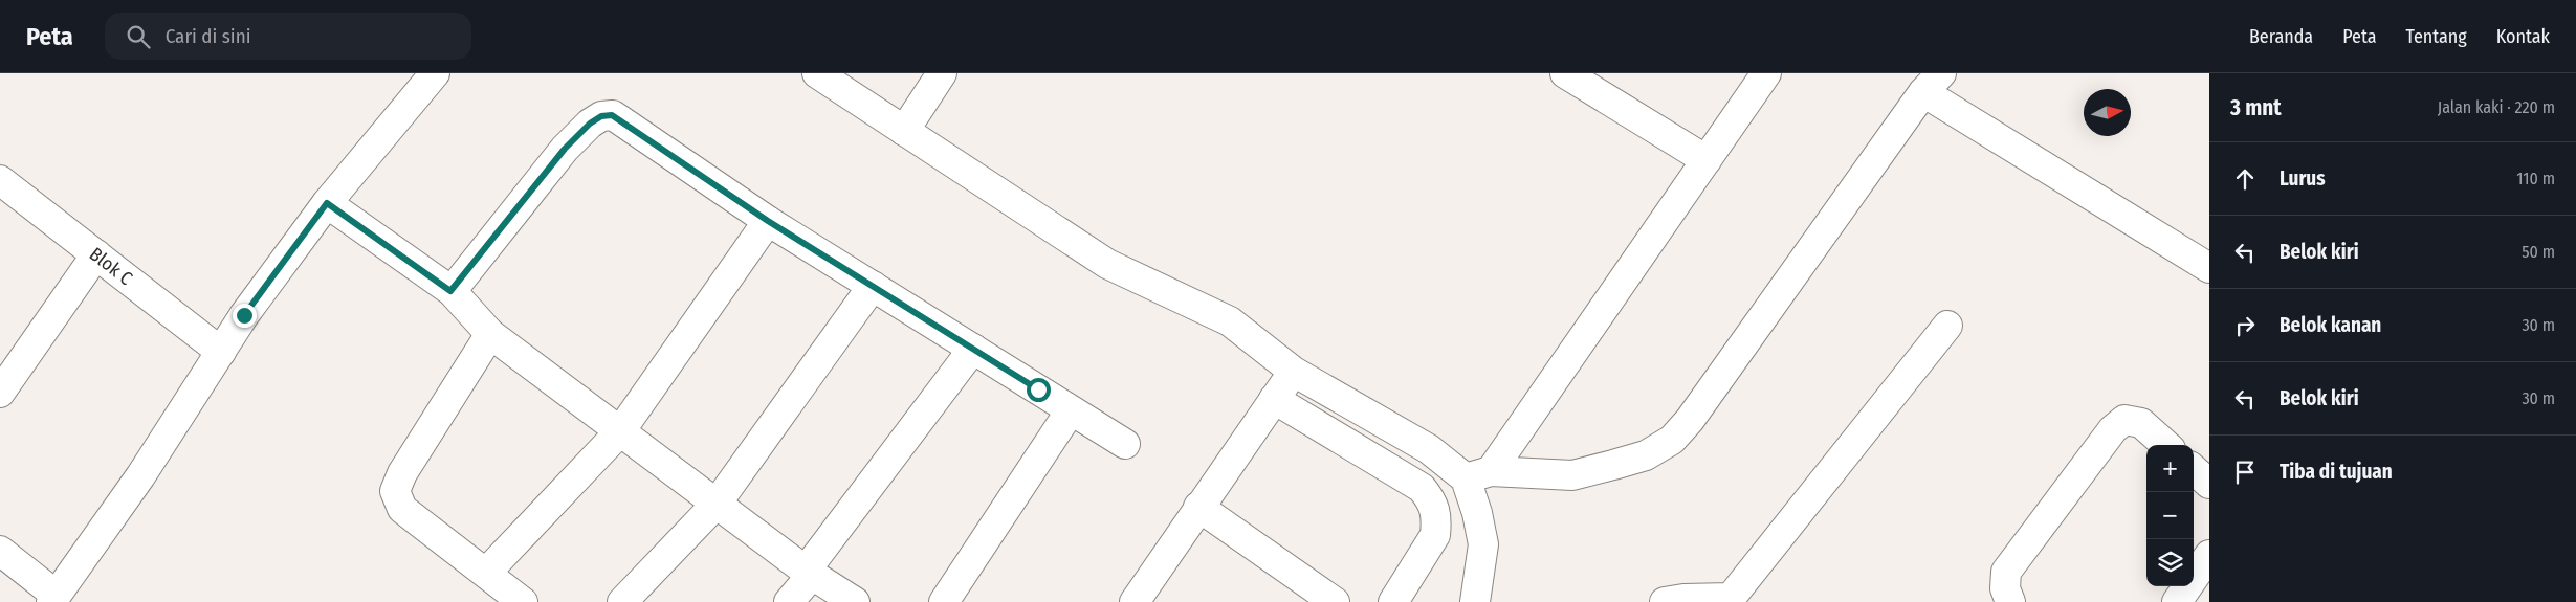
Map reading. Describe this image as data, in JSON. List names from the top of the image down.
{
  "streets": {
    "street": ["Blok C"]
  },
  "north": "right",
  "page": {
    "header": "Peta",
    "search": "Cari di sini",
    "nav": [
      "Beranda",
      "Peta",
      "Tentang",
      "Kontak"
    ],
    "heading": ["3 mnt", "Jalan kaki · 220 m"],
    "list": [
      ["Lurus", "110 m"],
      ["Belok kiri", "50 m"],
      ["Belok kanan", "30 m"],
      ["Belok kiri", "30 m"],
      "Tiba di tujuan"
    ],
    "map_buttons": ["+", "−"]
  }
}
